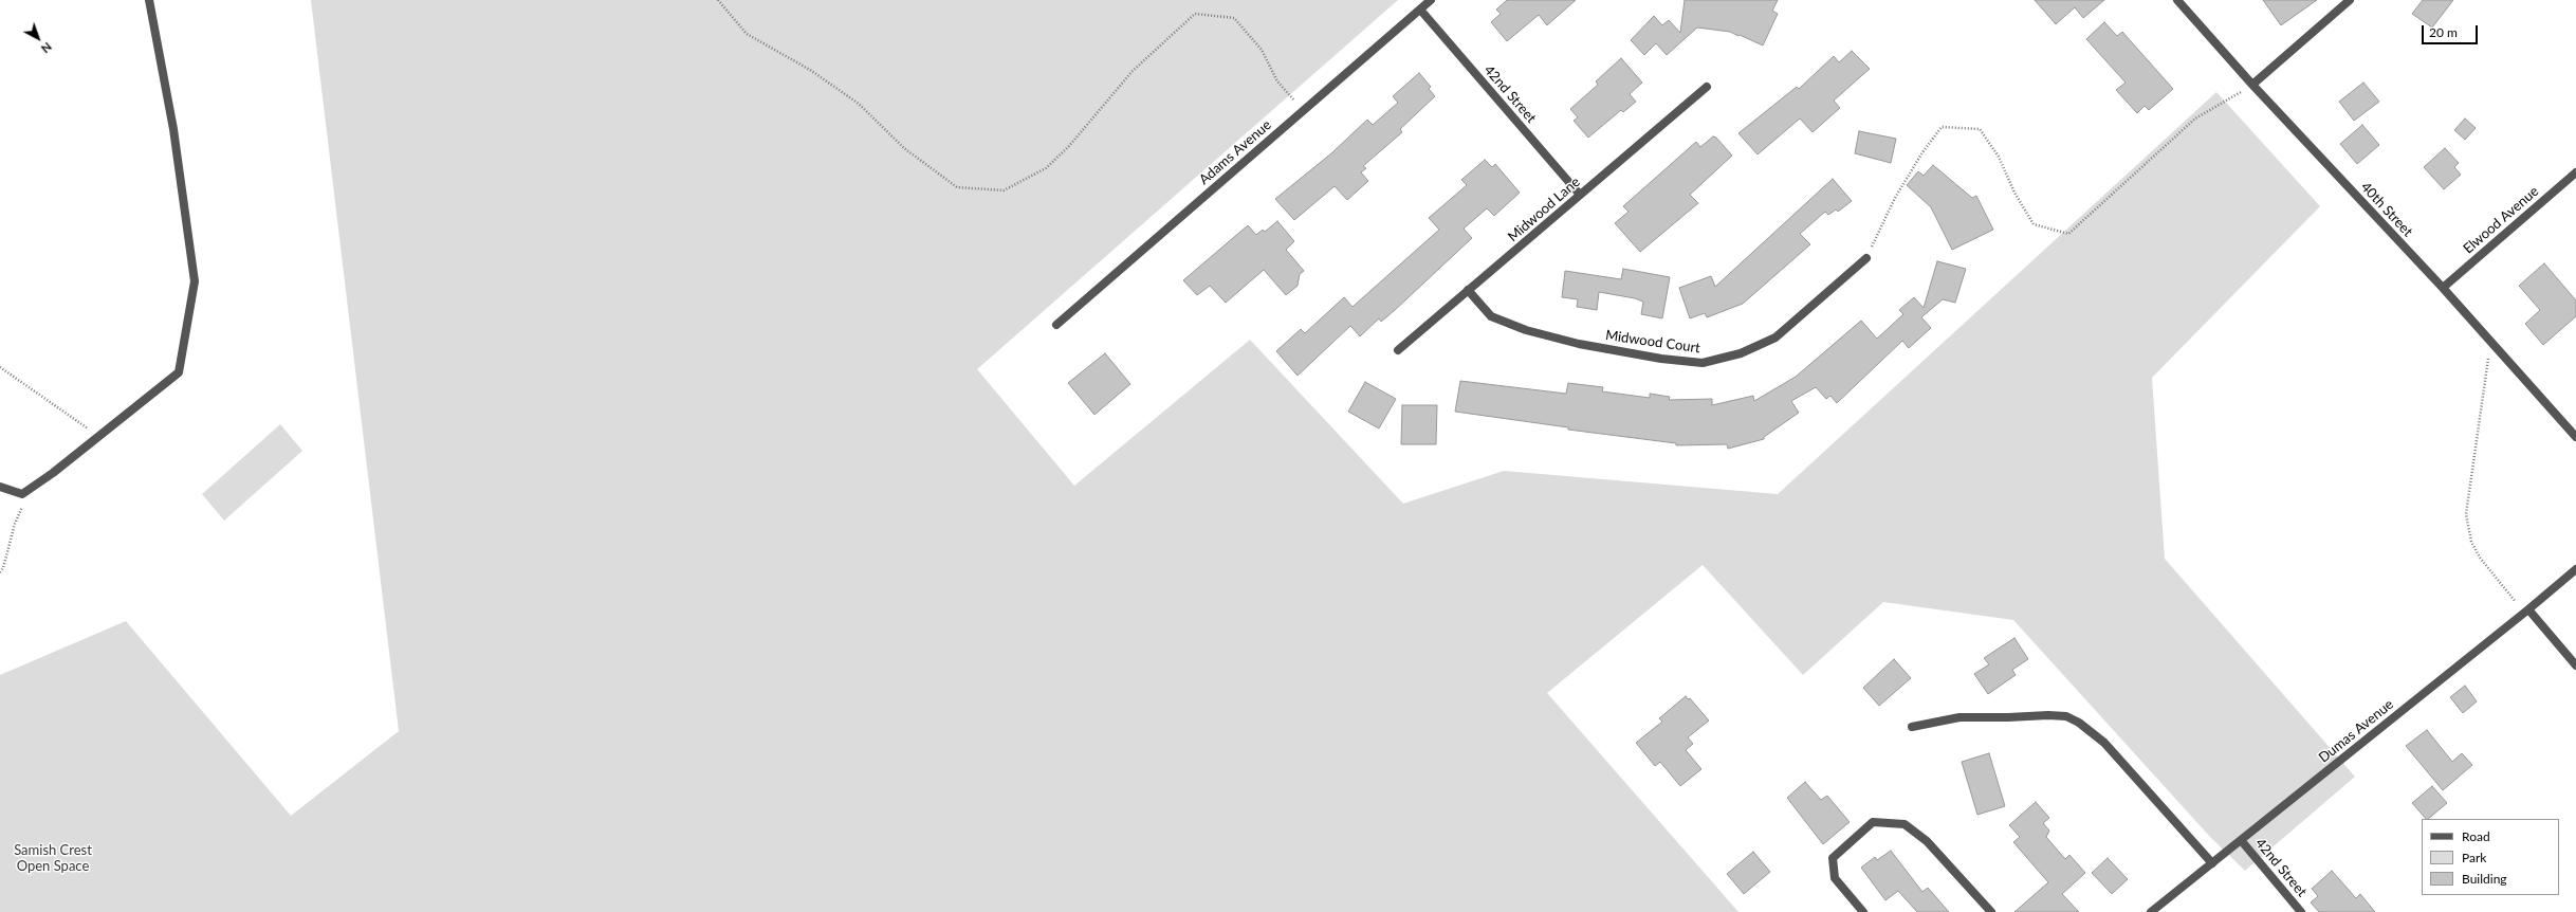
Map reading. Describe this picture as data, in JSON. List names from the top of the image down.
{
  "streets": {
    "street": [
      "42nd Street",
      "Adams Avenue",
      "Midwood Lane",
      "40th Street",
      "Elwood Avenue",
      "Midwood Court",
      "Dumas Avenue"
    ]
  },
  "crossings": [
    ["42nd Street", "Adams Avenue"],
    ["42nd Street", "Midwood Lane"],
    ["42nd Street", "Dumas Avenue"],
    ["Midwood Lane", "Midwood Court"],
    ["40th Street", "Elwood Avenue"]
  ],
  "parks": ["Samish Crest Open Space"],
  "legend": ["Road", "Park", "Building"],
  "scale_bar": "20 m",
  "north": "bottom right"
}
